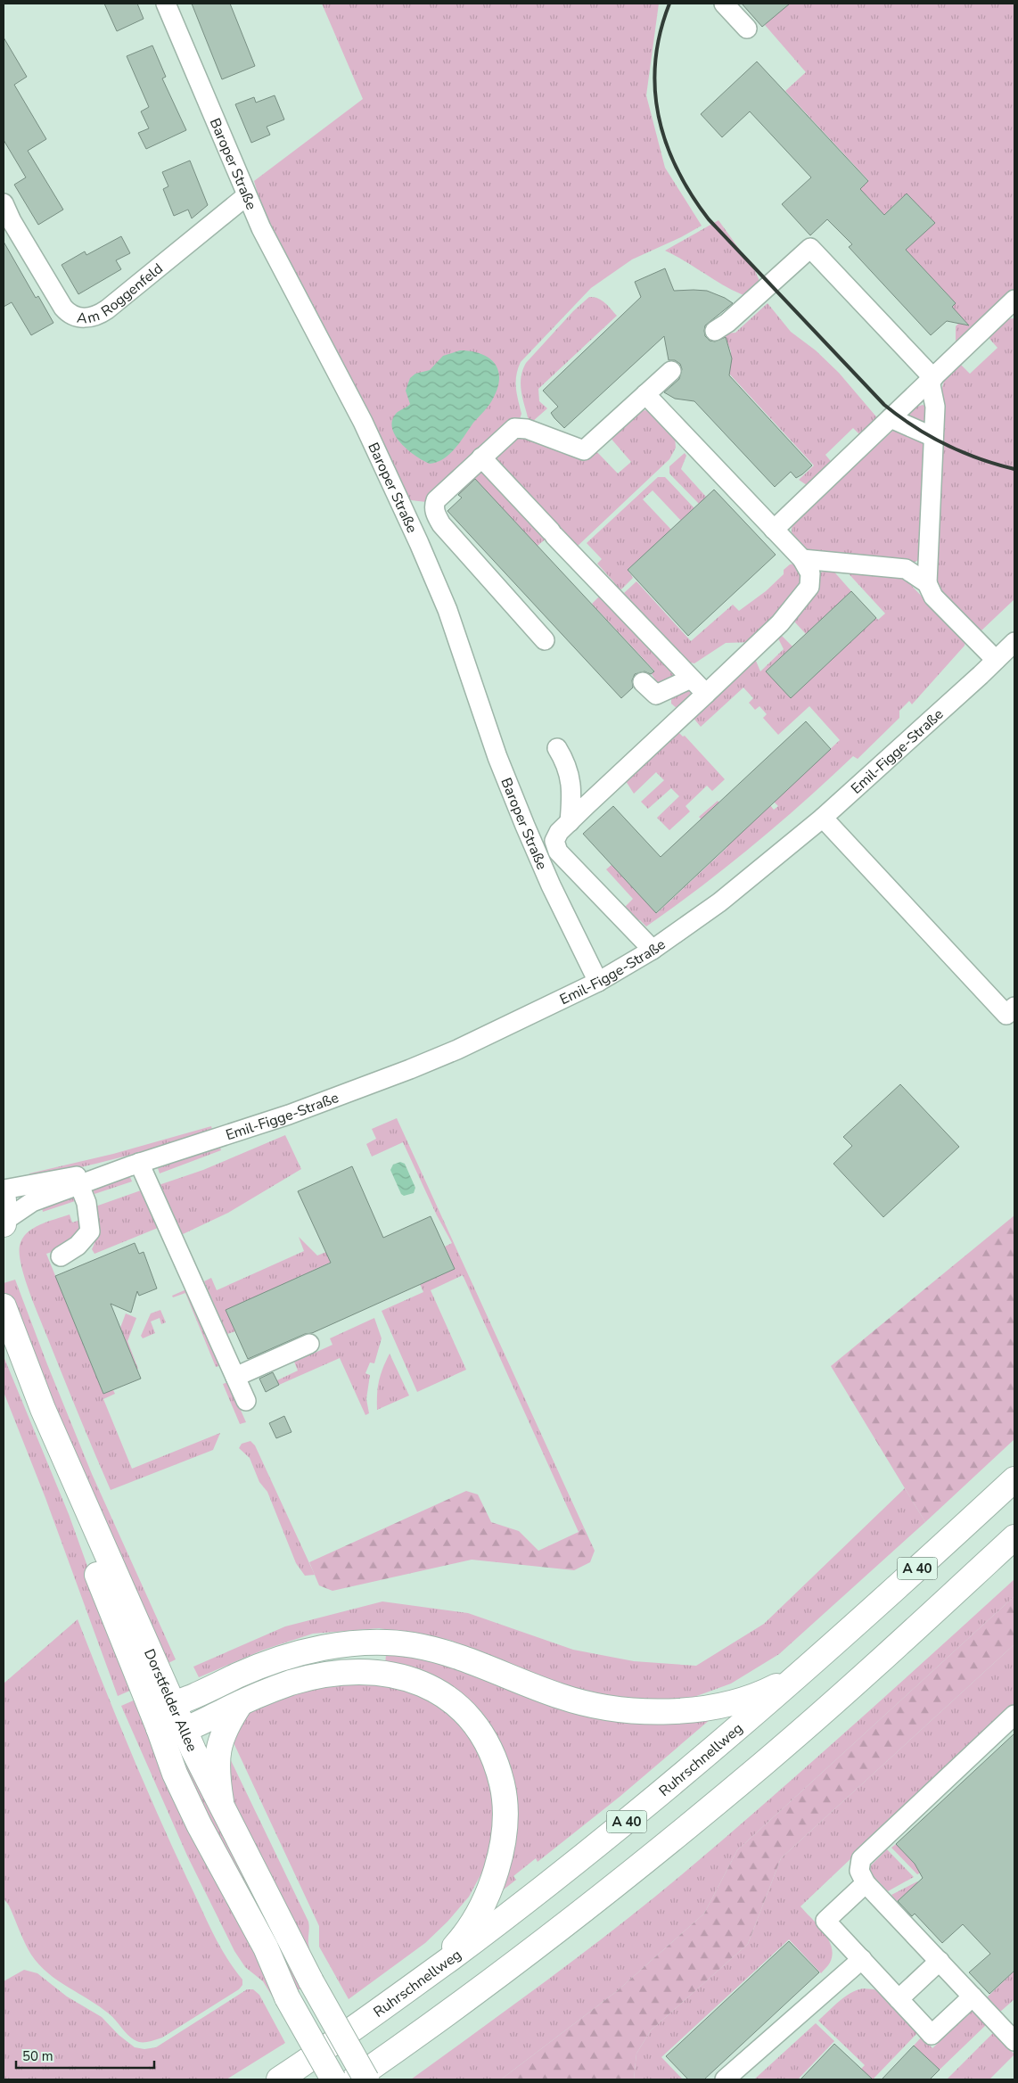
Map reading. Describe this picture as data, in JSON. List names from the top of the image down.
{
  "streets": {
    "main road": ["A 40", "Dorstfelder Allee", "Ruhrschnellweg"],
    "street": ["Baroper Straße", "Am Roggenfeld", "Emil-Figge-Straße"]
  },
  "crossings": [
    ["Baroper Straße", "Am Roggenfeld"],
    ["Baroper Straße", "Emil-Figge-Straße"]
  ],
  "scale_bar": "50 m"
}
